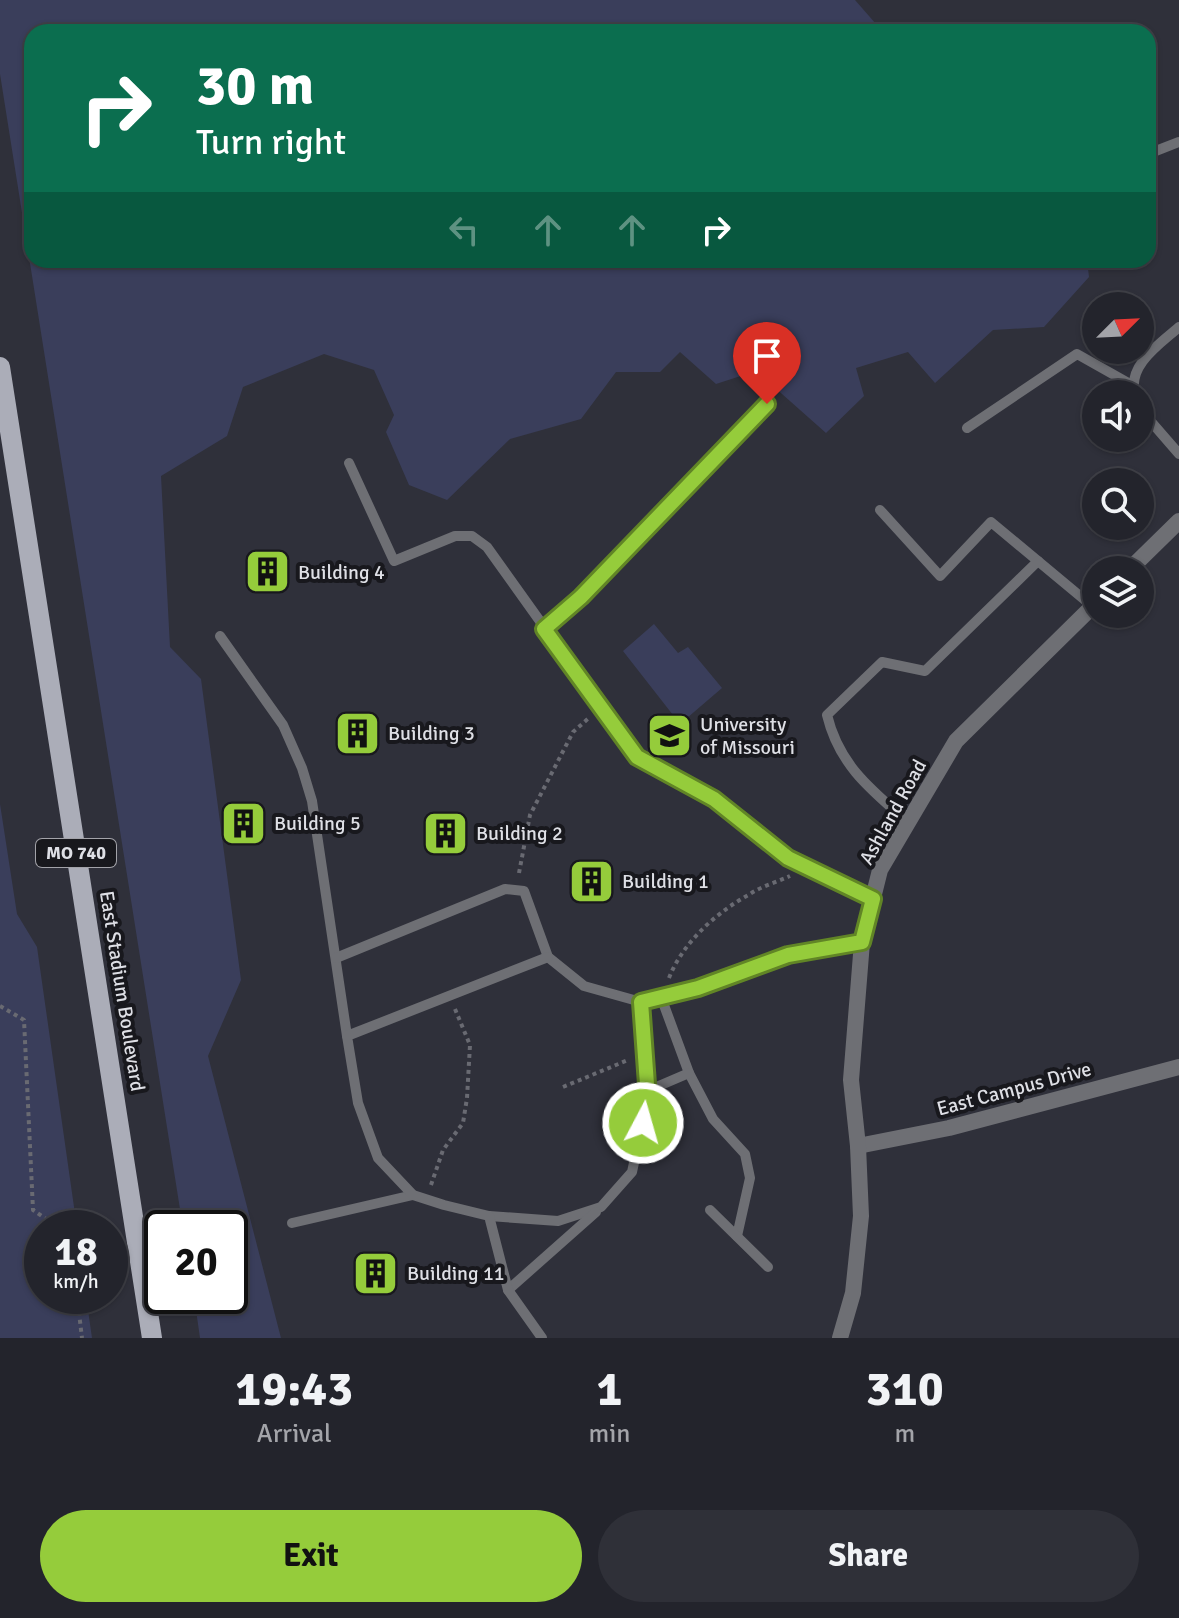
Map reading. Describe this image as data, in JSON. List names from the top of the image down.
{
  "streets": {
    "main road": ["MO 740", "East Stadium Boulevard"],
    "street": ["Ashland Road", "East Campus Drive"]
  },
  "crossings": [
    ["Ashland Road", "East Campus Drive"]
  ],
  "places": {
    "building": [
      "Building 4",
      "Building 3",
      "Building 5",
      "Building 2",
      "Building 1",
      "Building 11"
    ],
    "school or university": ["University of Missouri"]
  },
  "north": "top right",
  "page": {
    "turn": ["30 m", "Turn right"],
    "speed": "18 km/h",
    "limit": "20",
    "eta": [
      "19:43",
      "Arrival",
      "1",
      "min",
      "310",
      "m"
    ],
    "buttons": ["Exit", "Share"]
  }
}
